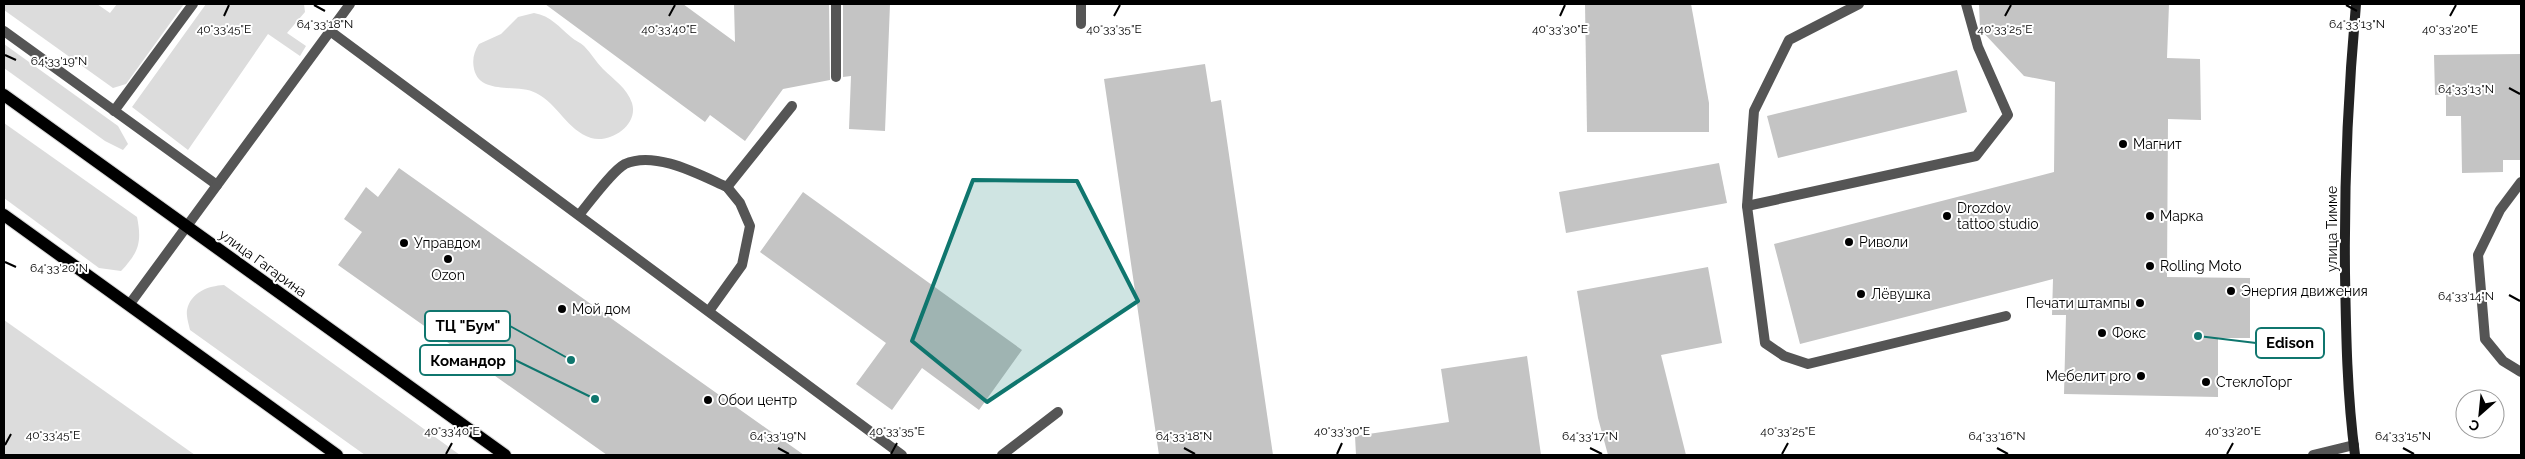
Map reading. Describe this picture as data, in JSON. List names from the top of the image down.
{
  "streets": {
    "main road": ["улица Тимме", "улица Гагарина"]
  },
  "places": [
    "Магнит",
    "Drozdov tattoo studio",
    "Марка",
    "Риволи",
    "Управдом",
    "Ozon",
    "Rolling Moto",
    "Энергия движения",
    "Лёвушка",
    "Печати штампы",
    "Мой дом",
    "Фокс",
    "Edison",
    "ТЦ \"Бум\"",
    "Мебелит pro",
    "СтеклоТорг",
    "Командор",
    "Обои центр"
  ],
  "north": "bottom left",
  "coordinates": [
    "64°33'18\"N",
    "64°33'13\"N",
    "40°33'45\"E",
    "40°33'40\"E",
    "40°33'35\"E",
    "40°33'30\"E",
    "40°33'25\"E",
    "40°33'20\"E",
    "64°33'19\"N",
    "64°33'20\"N",
    "64°33'14\"N",
    "64°33'17\"N",
    "64°33'16\"N",
    "64°33'15\"N"
  ]
}
